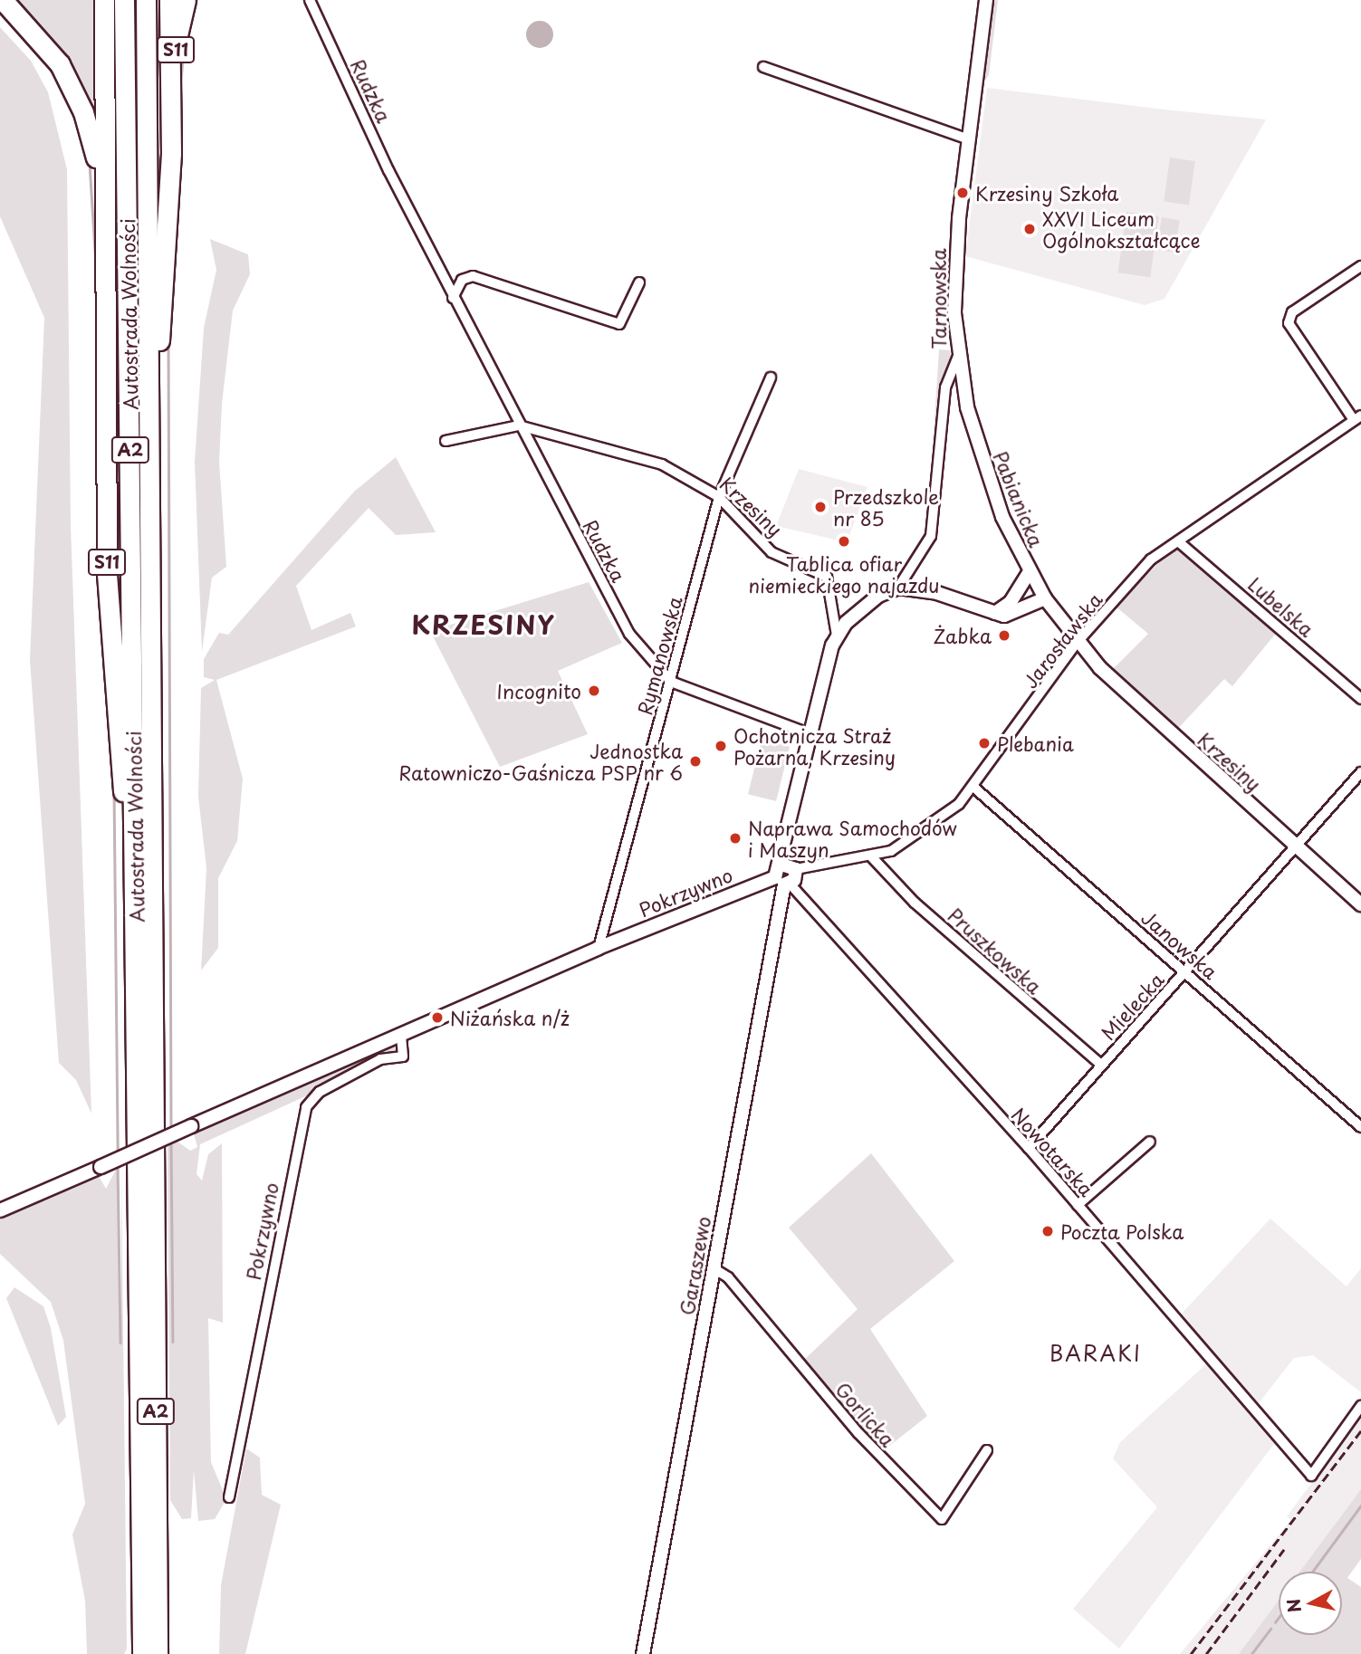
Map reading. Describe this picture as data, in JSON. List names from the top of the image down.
{
  "streets": {
    "highway": ["S11", "Autostrada Wolności", "A2"],
    "street": [
      "Rudzka",
      "Tarnowska",
      "Pabianicka",
      "Krzesiny",
      "Lubelska",
      "Jarosławska",
      "Rymanowska",
      "Pokrzywno",
      "Janowska",
      "Pruszkowska",
      "Mielecka",
      "Nowotarska",
      "Garaszewo",
      "Gorlicka"
    ]
  },
  "crossings": [
    ["S11", "Autostrada Wolności"],
    ["Rudzka", "Krzesiny"],
    ["Rudzka", "Rymanowska"],
    ["Rudzka", "Garaszewo"],
    ["Tarnowska", "Pabianicka"],
    ["Tarnowska", "Garaszewo"],
    ["Pabianicka", "Krzesiny"],
    ["Pabianicka", "Jarosławska"],
    ["Krzesiny", "Jarosławska"],
    ["Krzesiny", "Rymanowska"],
    ["Krzesiny", "Mielecka"],
    ["Krzesiny", "Garaszewo"],
    ["Lubelska", "Jarosławska"],
    ["Jarosławska", "Janowska"],
    ["Jarosławska", "Pruszkowska"],
    ["Rymanowska", "Pokrzywno"],
    ["Pokrzywno", "Nowotarska"],
    ["Pokrzywno", "Garaszewo"],
    ["Janowska", "Mielecka"],
    ["Pruszkowska", "Mielecka"],
    ["Mielecka", "Nowotarska"],
    ["Nowotarska", "Garaszewo"],
    ["Garaszewo", "Gorlicka"]
  ],
  "districts": ["KRZESINY", "BARAKI"],
  "places": [
    "Krzesiny Szkoła",
    "XXVI Liceum Ogólnokształcące",
    "Przedszkole nr 85",
    "Tablica ofiar niemieckiego najazdu",
    "Żabka",
    "Incognito",
    "Plebania",
    "Ochotnicza Straż Pożarna, Krzesiny",
    "Jednostka Ratowniczo-Gaśnicza PSP nr 6",
    "Naprawa Samochodów i Maszyn",
    "Niżańska n/ż",
    "Poczta Polska"
  ],
  "north": "left"
}
